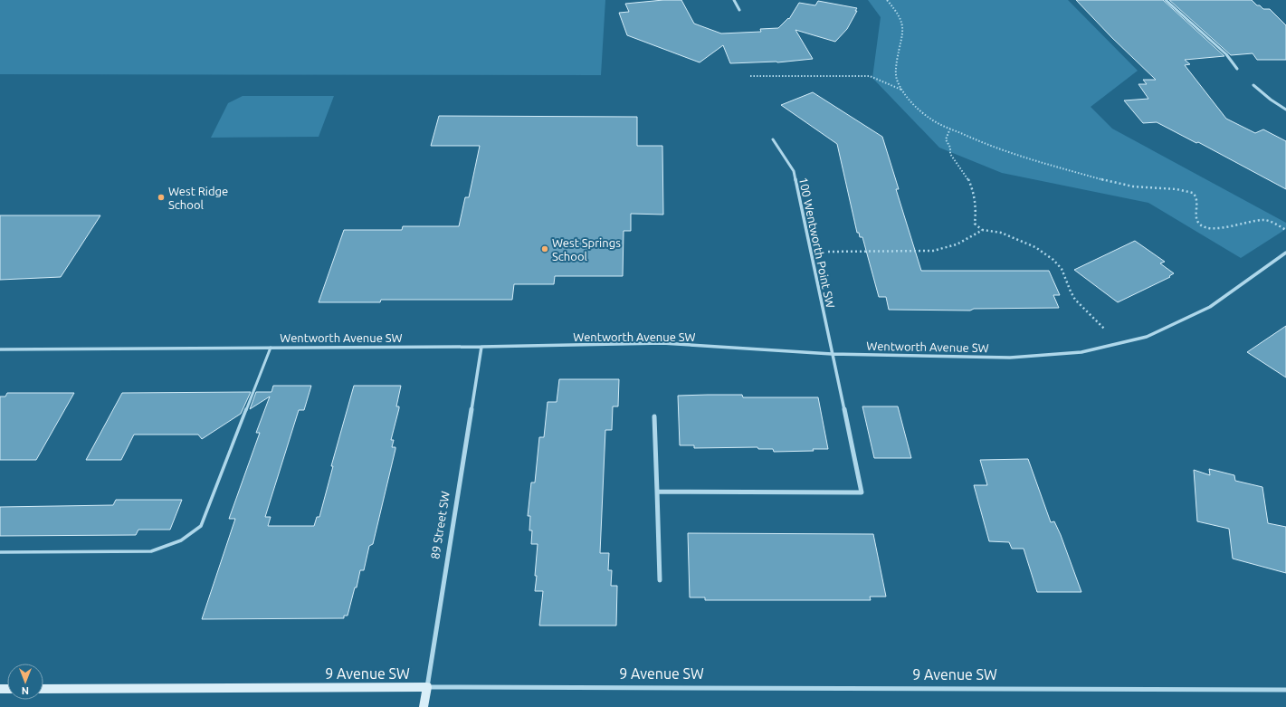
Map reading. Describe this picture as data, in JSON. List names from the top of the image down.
{
  "streets": {
    "street": [
      "100 Wentworth Point SW",
      "Wentworth Avenue SW",
      "89 Street SW",
      "9 Avenue SW"
    ]
  },
  "crossings": [
    ["100 Wentworth Point SW", "Wentworth Avenue SW"],
    ["Wentworth Avenue SW", "89 Street SW"],
    ["89 Street SW", "9 Avenue SW"]
  ],
  "places": ["West Ridge School", "West Springs School"],
  "north": "bottom"
}
